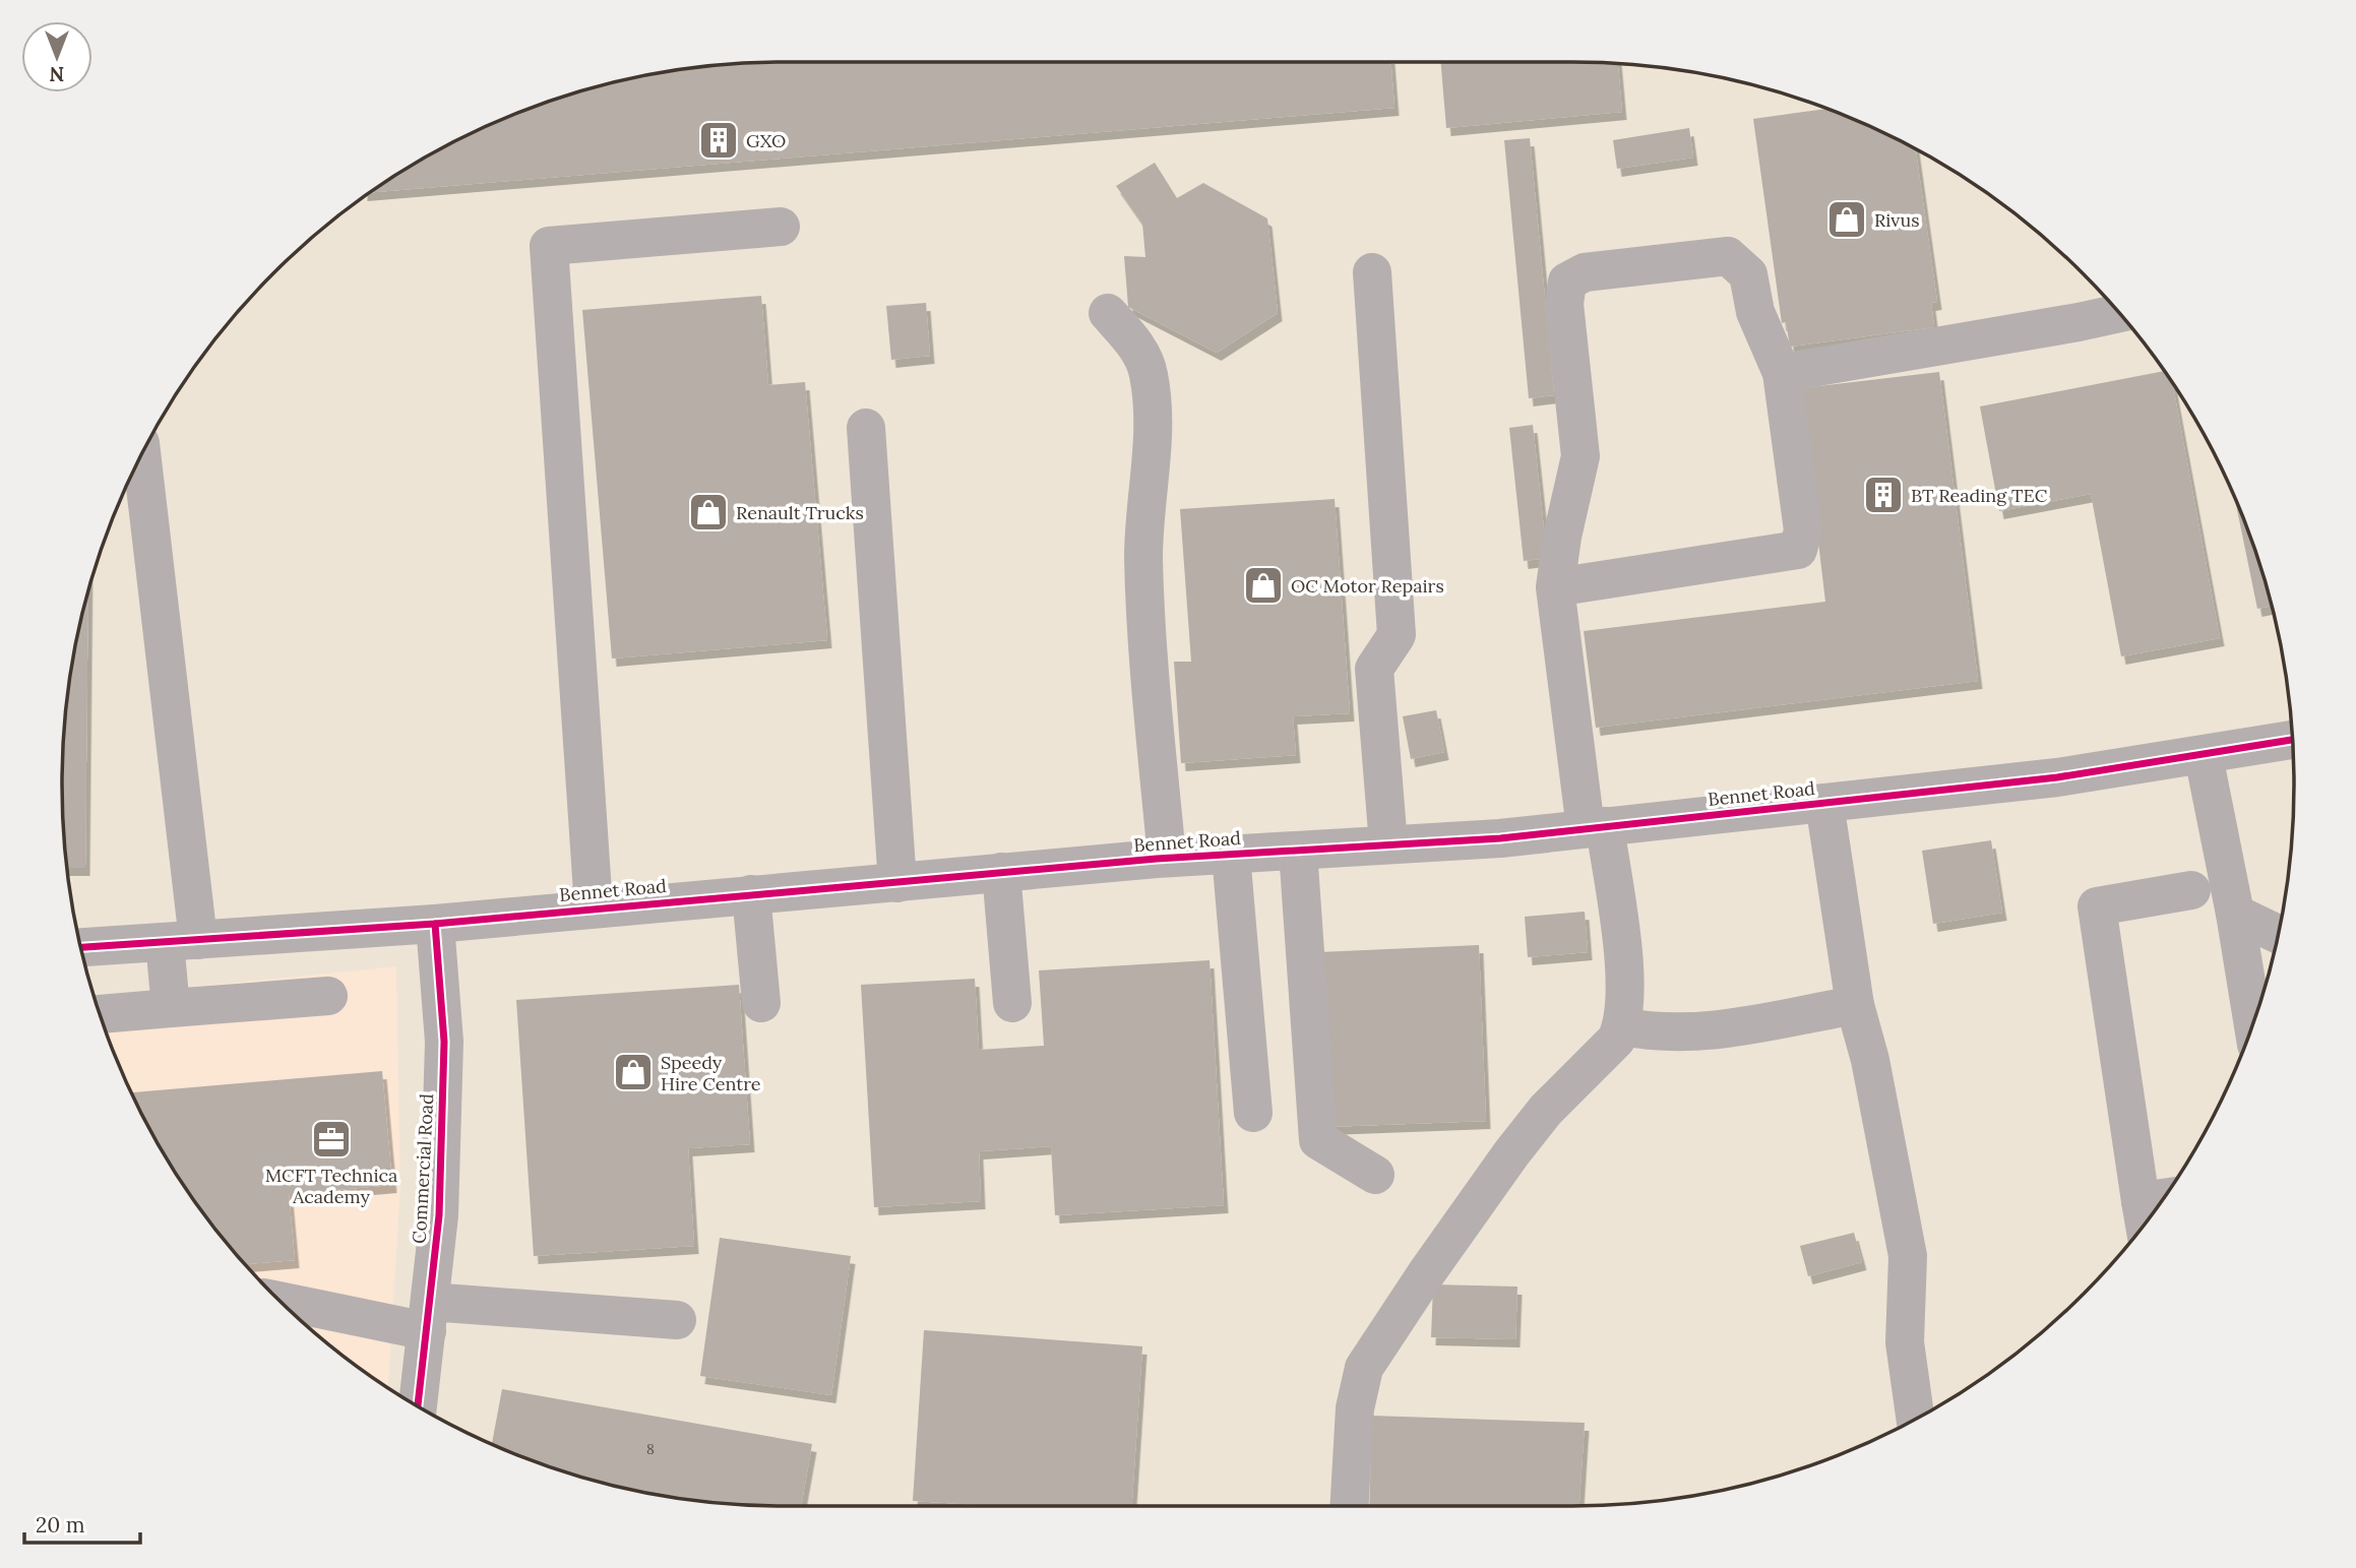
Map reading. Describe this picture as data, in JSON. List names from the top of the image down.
{
  "streets": {
    "street": ["Bennet Road", "Commercial Road"]
  },
  "crossings": [
    ["Bennet Road", "Commercial Road"]
  ],
  "places": {
    "building": ["GXO", "BT Reading TEC"],
    "shop": [
      "Rivus",
      "Renault Trucks",
      "OC Motor Repairs",
      "Speedy Hire Centre"
    ],
    "office": ["MCFT Technica Academy"]
  },
  "house_numbers": ["8"],
  "scale_bar": "20 m",
  "north": "bottom"
}
